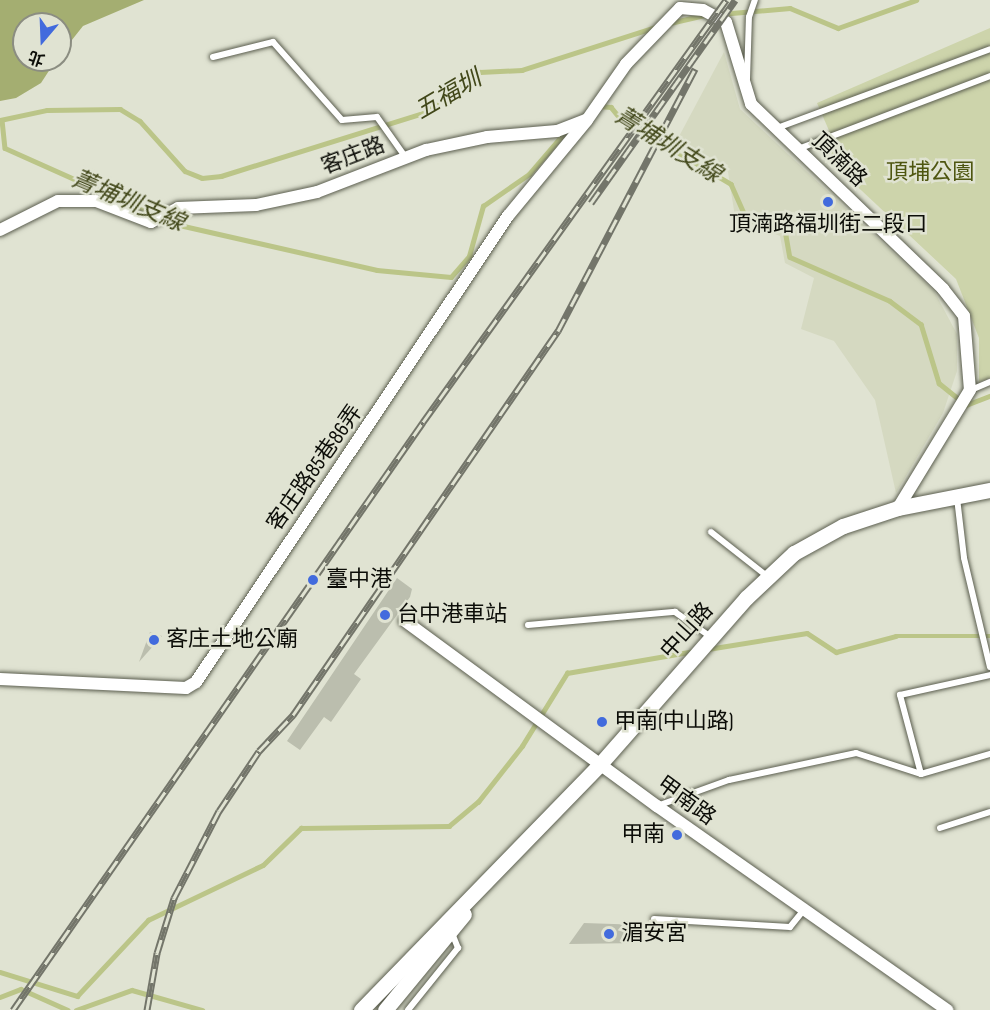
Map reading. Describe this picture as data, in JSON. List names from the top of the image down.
{
  "streets": {
    "street": [
      "客庄路",
      "頂湳路",
      "客庄路85巷86弄",
      "中山路",
      "甲南路"
    ]
  },
  "crossings": [
    ["客庄路", "客庄路85巷86弄"],
    ["中山路", "甲南路"]
  ],
  "water": ["五福圳", "菁埔圳支線"],
  "parks": ["頂埔公園"],
  "places": [
    "頂湳路福圳街二段口",
    "臺中港",
    "台中港車站",
    "客庄土地公廟",
    "甲南(中山路)",
    "甲南",
    "湄安宮"
  ],
  "north": "bottom"
}
